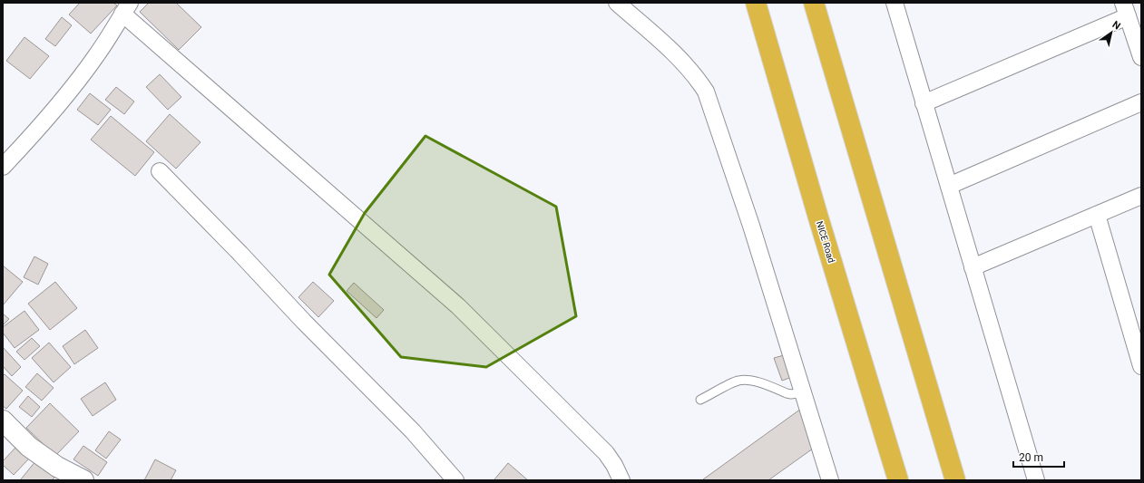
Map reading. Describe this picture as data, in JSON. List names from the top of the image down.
{
  "streets": {
    "highway": ["NICE Road"]
  },
  "scale_bar": "20 m",
  "north": "top right"
}
